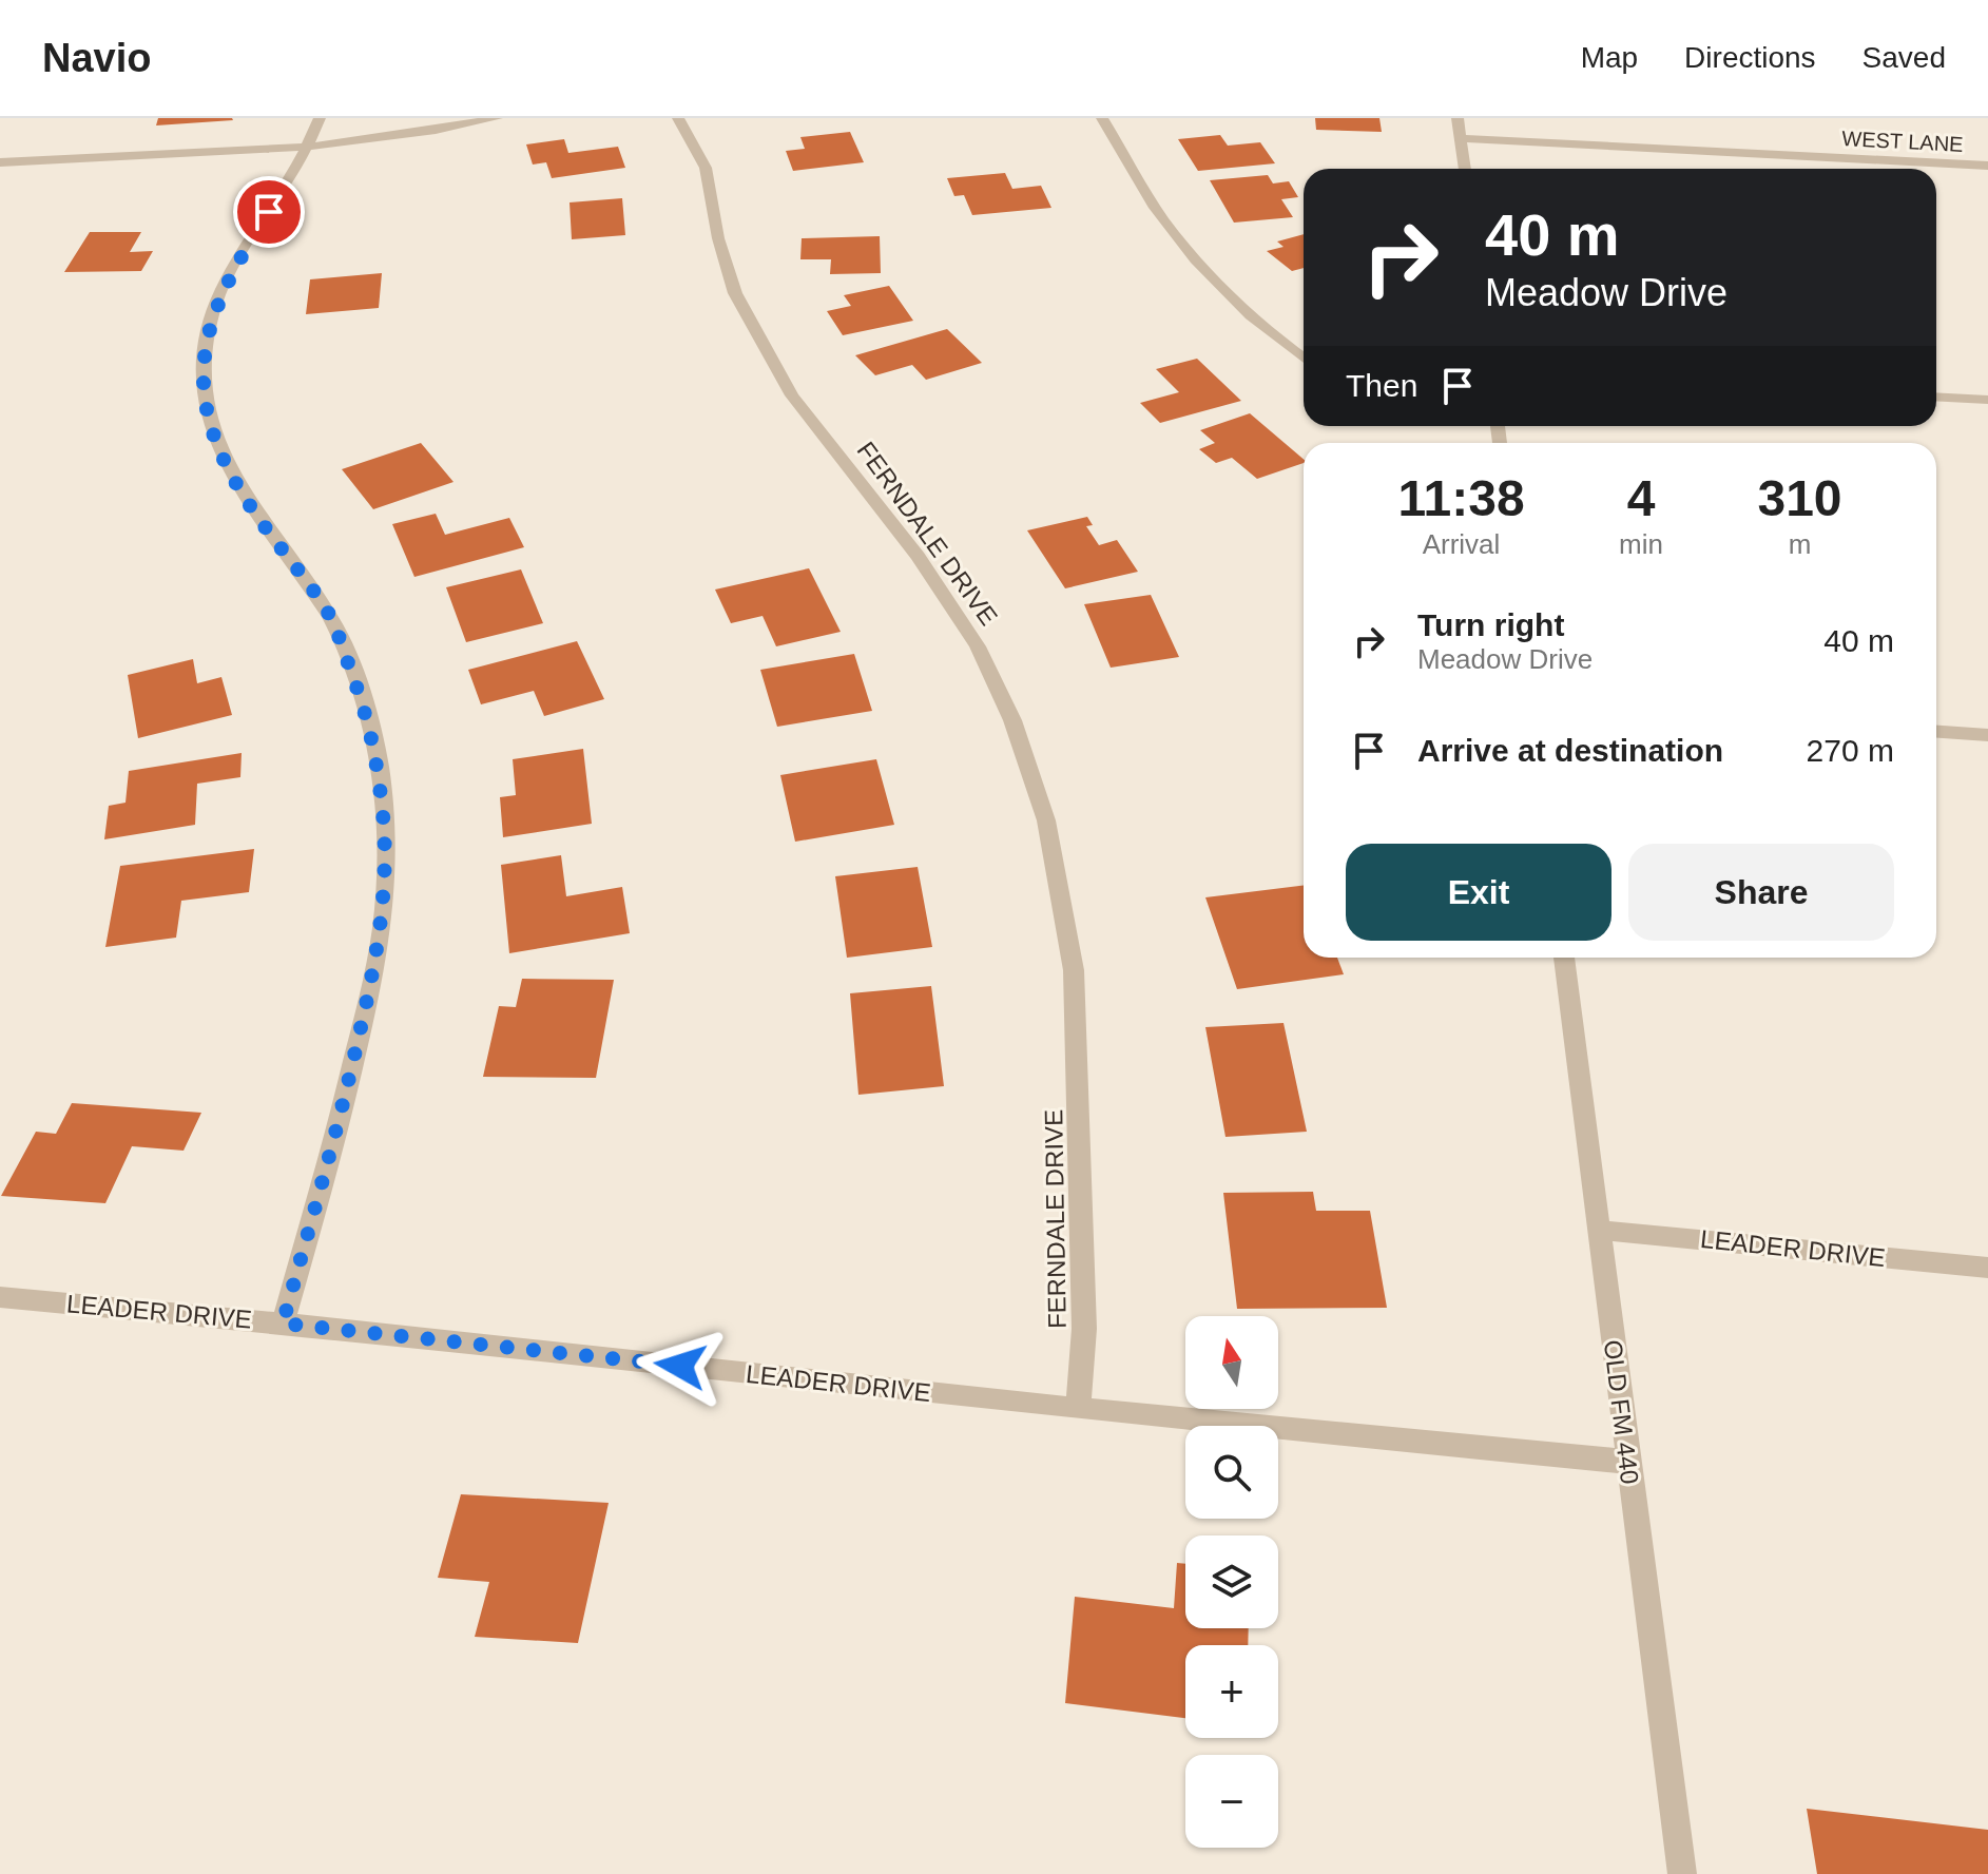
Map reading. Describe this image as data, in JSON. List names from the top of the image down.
{
  "streets": {
    "street": [
      "WEST LANE",
      "FERNDALE DRIVE",
      "LEADER DRIVE",
      "OLD FM 440"
    ]
  },
  "crossings": [
    ["FERNDALE DRIVE", "LEADER DRIVE"],
    ["LEADER DRIVE", "OLD FM 440"]
  ],
  "north": "top",
  "page": {
    "header": "Navio",
    "nav": ["Map", "Directions", "Saved"],
    "turn": ["40 m", "Meadow Drive"],
    "then": "Then",
    "eta": [
      "11:38",
      "Arrival",
      "4",
      "min",
      "310",
      "m"
    ],
    "list": [
      {
        "name": "Turn right",
        "note": "Meadow Drive",
        "value": "40 m"
      },
      {
        "name": "Arrive at destination",
        "value": "270 m"
      }
    ],
    "buttons": ["Exit", "Share"],
    "map_buttons": ["+", "−"]
  }
}
